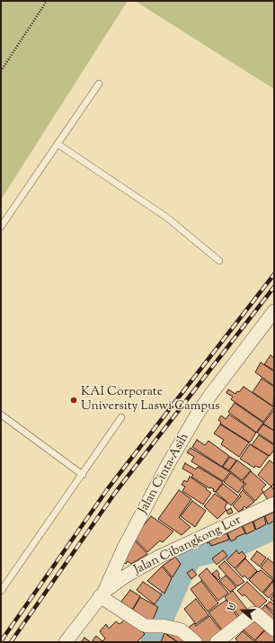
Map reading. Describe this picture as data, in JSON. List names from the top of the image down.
{
  "streets": {
    "street": ["Jalan Cinta-Asih", "Jalan Cibangkong Lor"]
  },
  "crossings": [
    ["Jalan Cinta-Asih", "Jalan Cibangkong Lor"]
  ],
  "places": ["KAI Corporate University Laswi Campus"],
  "north": "left"
}
